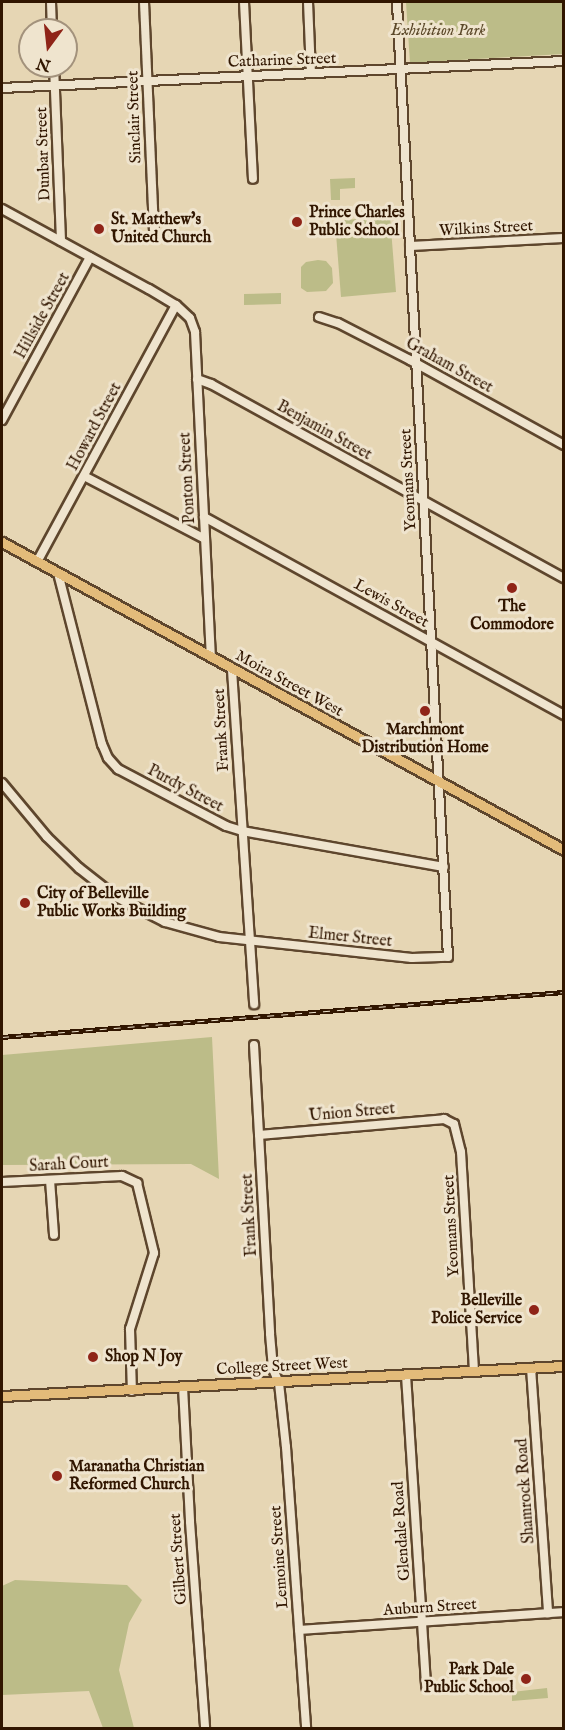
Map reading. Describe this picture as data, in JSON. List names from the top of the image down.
{
  "streets": {
    "main road": ["Moira Street West", "College Street West"],
    "street": [
      "Catharine Street",
      "Sinclair Street",
      "Dunbar Street",
      "Wilkins Street",
      "Hillside Street",
      "Graham Street",
      "Howard Street",
      "Benjamin Street",
      "Ponton Street",
      "Yeomans Street",
      "Lewis Street",
      "Frank Street",
      "Purdy Street",
      "Elmer Street",
      "Union Street",
      "Sarah Court",
      "Shamrock Road",
      "Glendale Road",
      "Lemoine Street",
      "Gilbert Street",
      "Auburn Street"
    ]
  },
  "crossings": [
    ["Catharine Street", "Sinclair Street"],
    ["Catharine Street", "Dunbar Street"],
    ["Catharine Street", "Yeomans Street"],
    ["Wilkins Street", "Yeomans Street"],
    ["Graham Street", "Yeomans Street"],
    ["Howard Street", "Ponton Street"],
    ["Howard Street", "Moira Street West"],
    ["Benjamin Street", "Ponton Street"],
    ["Benjamin Street", "Yeomans Street"],
    ["Ponton Street", "Lewis Street"],
    ["Ponton Street", "Moira Street West"],
    ["Yeomans Street", "Lewis Street"],
    ["Yeomans Street", "Moira Street West"],
    ["Yeomans Street", "Purdy Street"],
    ["Yeomans Street", "Elmer Street"],
    ["Yeomans Street", "Union Street"],
    ["Yeomans Street", "College Street West"],
    ["Moira Street West", "Frank Street"],
    ["Moira Street West", "Purdy Street"],
    ["Frank Street", "Purdy Street"],
    ["Frank Street", "Elmer Street"],
    ["Frank Street", "Union Street"],
    ["Frank Street", "College Street West"],
    ["Frank Street", "Lemoine Street"],
    ["Sarah Court", "College Street West"],
    ["College Street West", "Shamrock Road"],
    ["College Street West", "Glendale Road"],
    ["College Street West", "Lemoine Street"],
    ["College Street West", "Gilbert Street"],
    ["Shamrock Road", "Auburn Street"],
    ["Glendale Road", "Auburn Street"],
    ["Lemoine Street", "Auburn Street"]
  ],
  "parks": ["Exhibition Park"],
  "places": [
    "Prince Charles Public School",
    "St. Matthew's United Church",
    "The Commodore",
    "Marchmont Distribution Home",
    "City of Belleville Public Works Building",
    "Belleville Police Service",
    "Shop N Joy",
    "Maranatha Christian Reformed Church",
    "Park Dale Public School"
  ],
  "north": "bottom"
}
